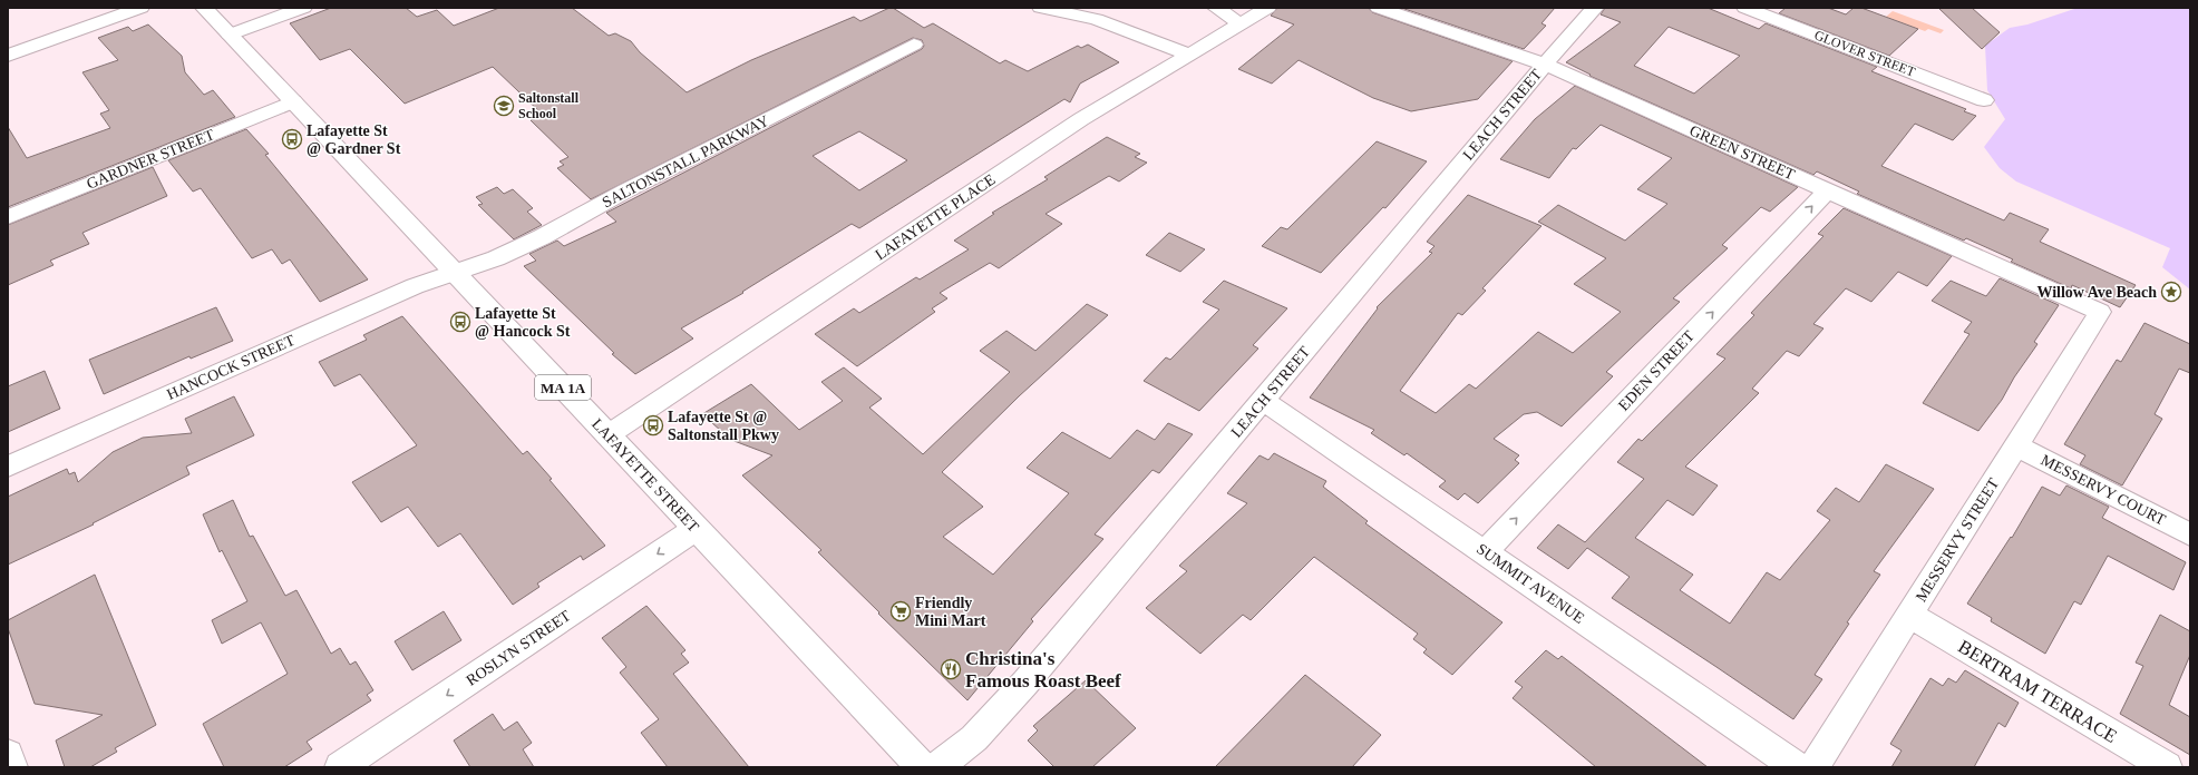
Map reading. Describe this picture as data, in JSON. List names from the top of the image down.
{
  "streets": {
    "main road": [
      "GLOVER STREET",
      "LEACH STREET",
      "GREEN STREET",
      "GARDNER STREET",
      "SALTONSTALL PARKWAY",
      "LAFAYETTE PLACE",
      "HANCOCK STREET",
      "EDEN STREET",
      "MA 1A",
      "LAFAYETTE STREET",
      "MESSERVY COURT",
      "MESSERVY STREET",
      "SUMMIT AVENUE",
      "ROSLYN STREET",
      "BERTRAM TERRACE"
    ]
  },
  "crossings": [
    ["LEACH STREET", "GREEN STREET"],
    ["LEACH STREET", "SUMMIT AVENUE"],
    ["GREEN STREET", "EDEN STREET"],
    ["GREEN STREET", "MESSERVY STREET"],
    ["GARDNER STREET", "LAFAYETTE STREET"],
    ["SALTONSTALL PARKWAY", "HANCOCK STREET"],
    ["SALTONSTALL PARKWAY", "LAFAYETTE STREET"],
    ["LAFAYETTE PLACE", "LAFAYETTE STREET"],
    ["HANCOCK STREET", "LAFAYETTE STREET"],
    ["EDEN STREET", "SUMMIT AVENUE"],
    ["LAFAYETTE STREET", "ROSLYN STREET"],
    ["MESSERVY COURT", "MESSERVY STREET"],
    ["MESSERVY STREET", "BERTRAM TERRACE"]
  ],
  "one_way": ["EDEN STREET", "ROSLYN STREET"],
  "places": {
    "school or university": ["Saltonstall School"],
    "bus stop": ["Lafayette St @ Gardner St", "Lafayette St @ Hancock St", "Lafayette St @ Saltonstall Pkwy"],
    "place": ["Willow Ave Beach"],
    "supermarket": ["Friendly Mini Mart"],
    "restaurant": ["Christina's Famous Roast Beef"]
  }
}
